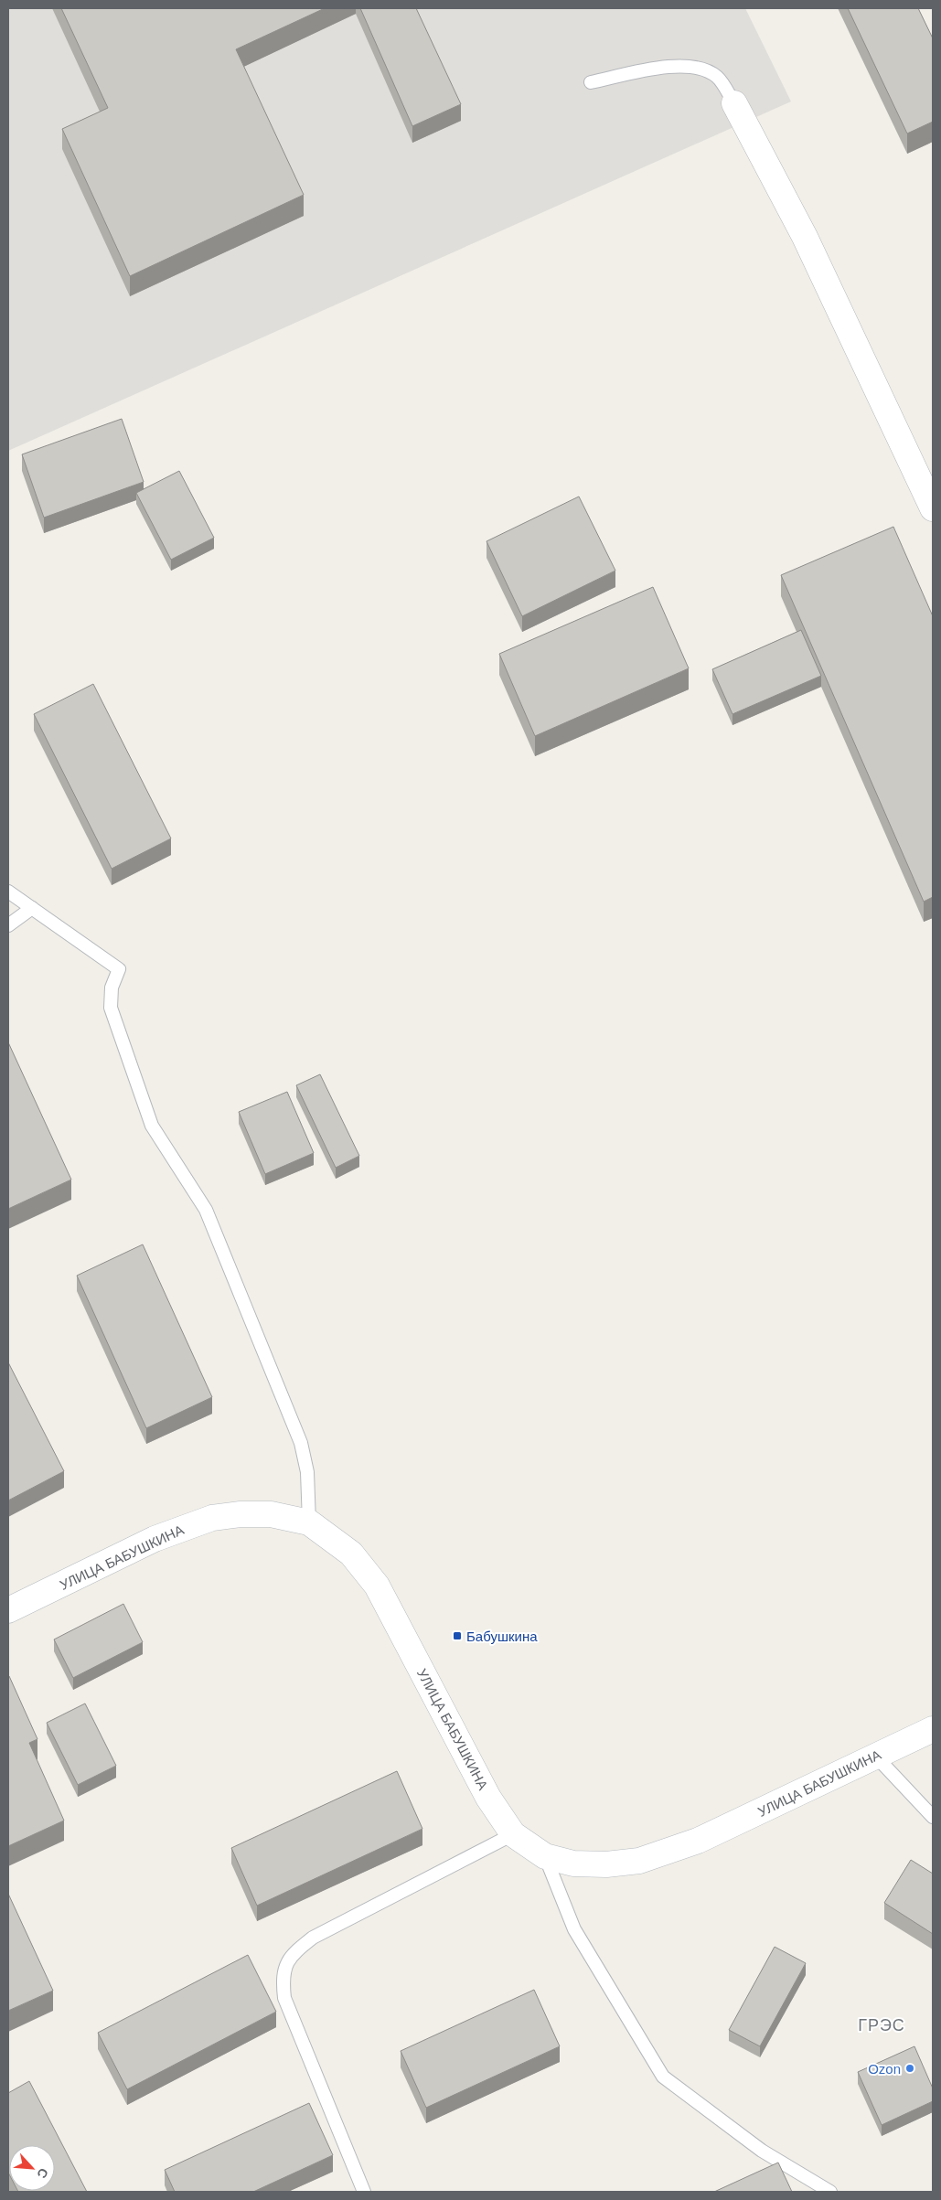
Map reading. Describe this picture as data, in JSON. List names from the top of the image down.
{
  "streets": {
    "street": ["УЛИЦА БАБУШКИНА"]
  },
  "districts": ["ГРЭС"],
  "places": {
    "transit": ["Бабушкина"],
    "other": ["Ozon"]
  },
  "north": "bottom right"
}
